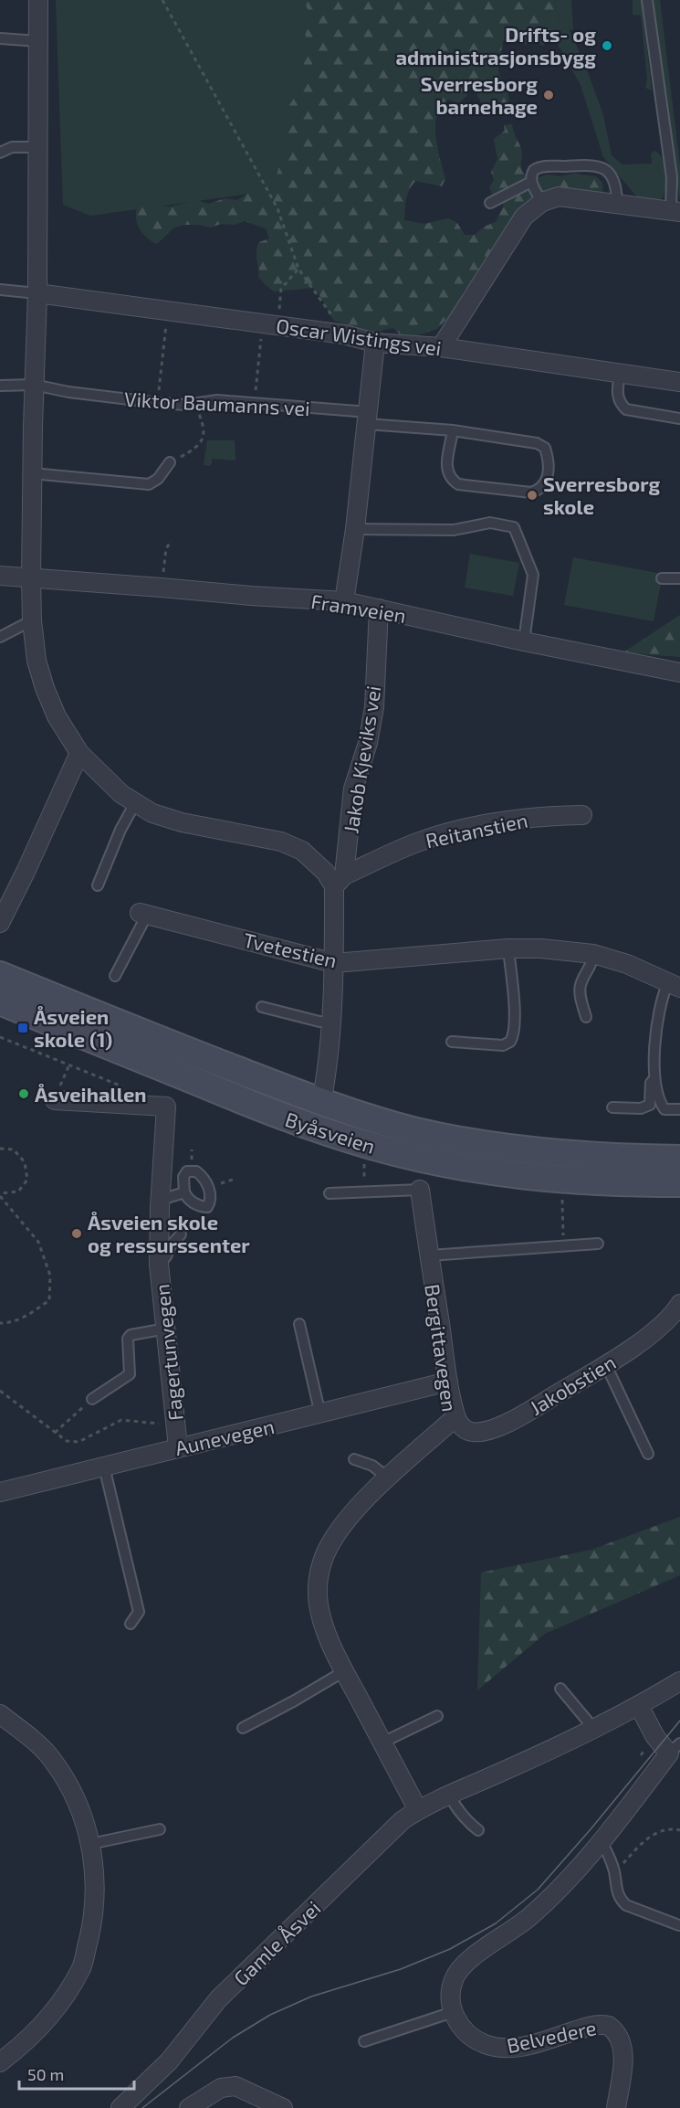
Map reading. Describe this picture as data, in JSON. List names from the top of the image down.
{
  "streets": {
    "main road": ["Byåsveien"],
    "street": [
      "Oscar Wistings vei",
      "Framveien",
      "Jakob Kjeviks vei",
      "Reitanstien",
      "Tvetestien",
      "Bergittavegen",
      "Fagertunvegen",
      "Jakobstien",
      "Aunevegen",
      "Gamle Åsvei",
      "Belvedere"
    ],
    "lane": ["Viktor Baumanns vei"]
  },
  "crossings": [
    ["Framveien", "Jakob Kjeviks vei"],
    ["Jakob Kjeviks vei", "Reitanstien"],
    ["Jakob Kjeviks vei", "Tvetestien"],
    ["Jakob Kjeviks vei", "Byåsveien"],
    ["Bergittavegen", "Jakobstien"],
    ["Bergittavegen", "Aunevegen"],
    ["Bergittavegen", "Gamle Åsvei"],
    ["Fagertunvegen", "Aunevegen"]
  ],
  "places": {
    "other": [
      "Drifts- og administrasjonsbygg",
      "Sverresborg barnehage",
      "Sverresborg skole",
      "Åsveihallen",
      "Åsveien skole og ressurssenter"
    ],
    "transit": ["Åsveien skole (1)"]
  },
  "scale_bar": "50 m"
}
